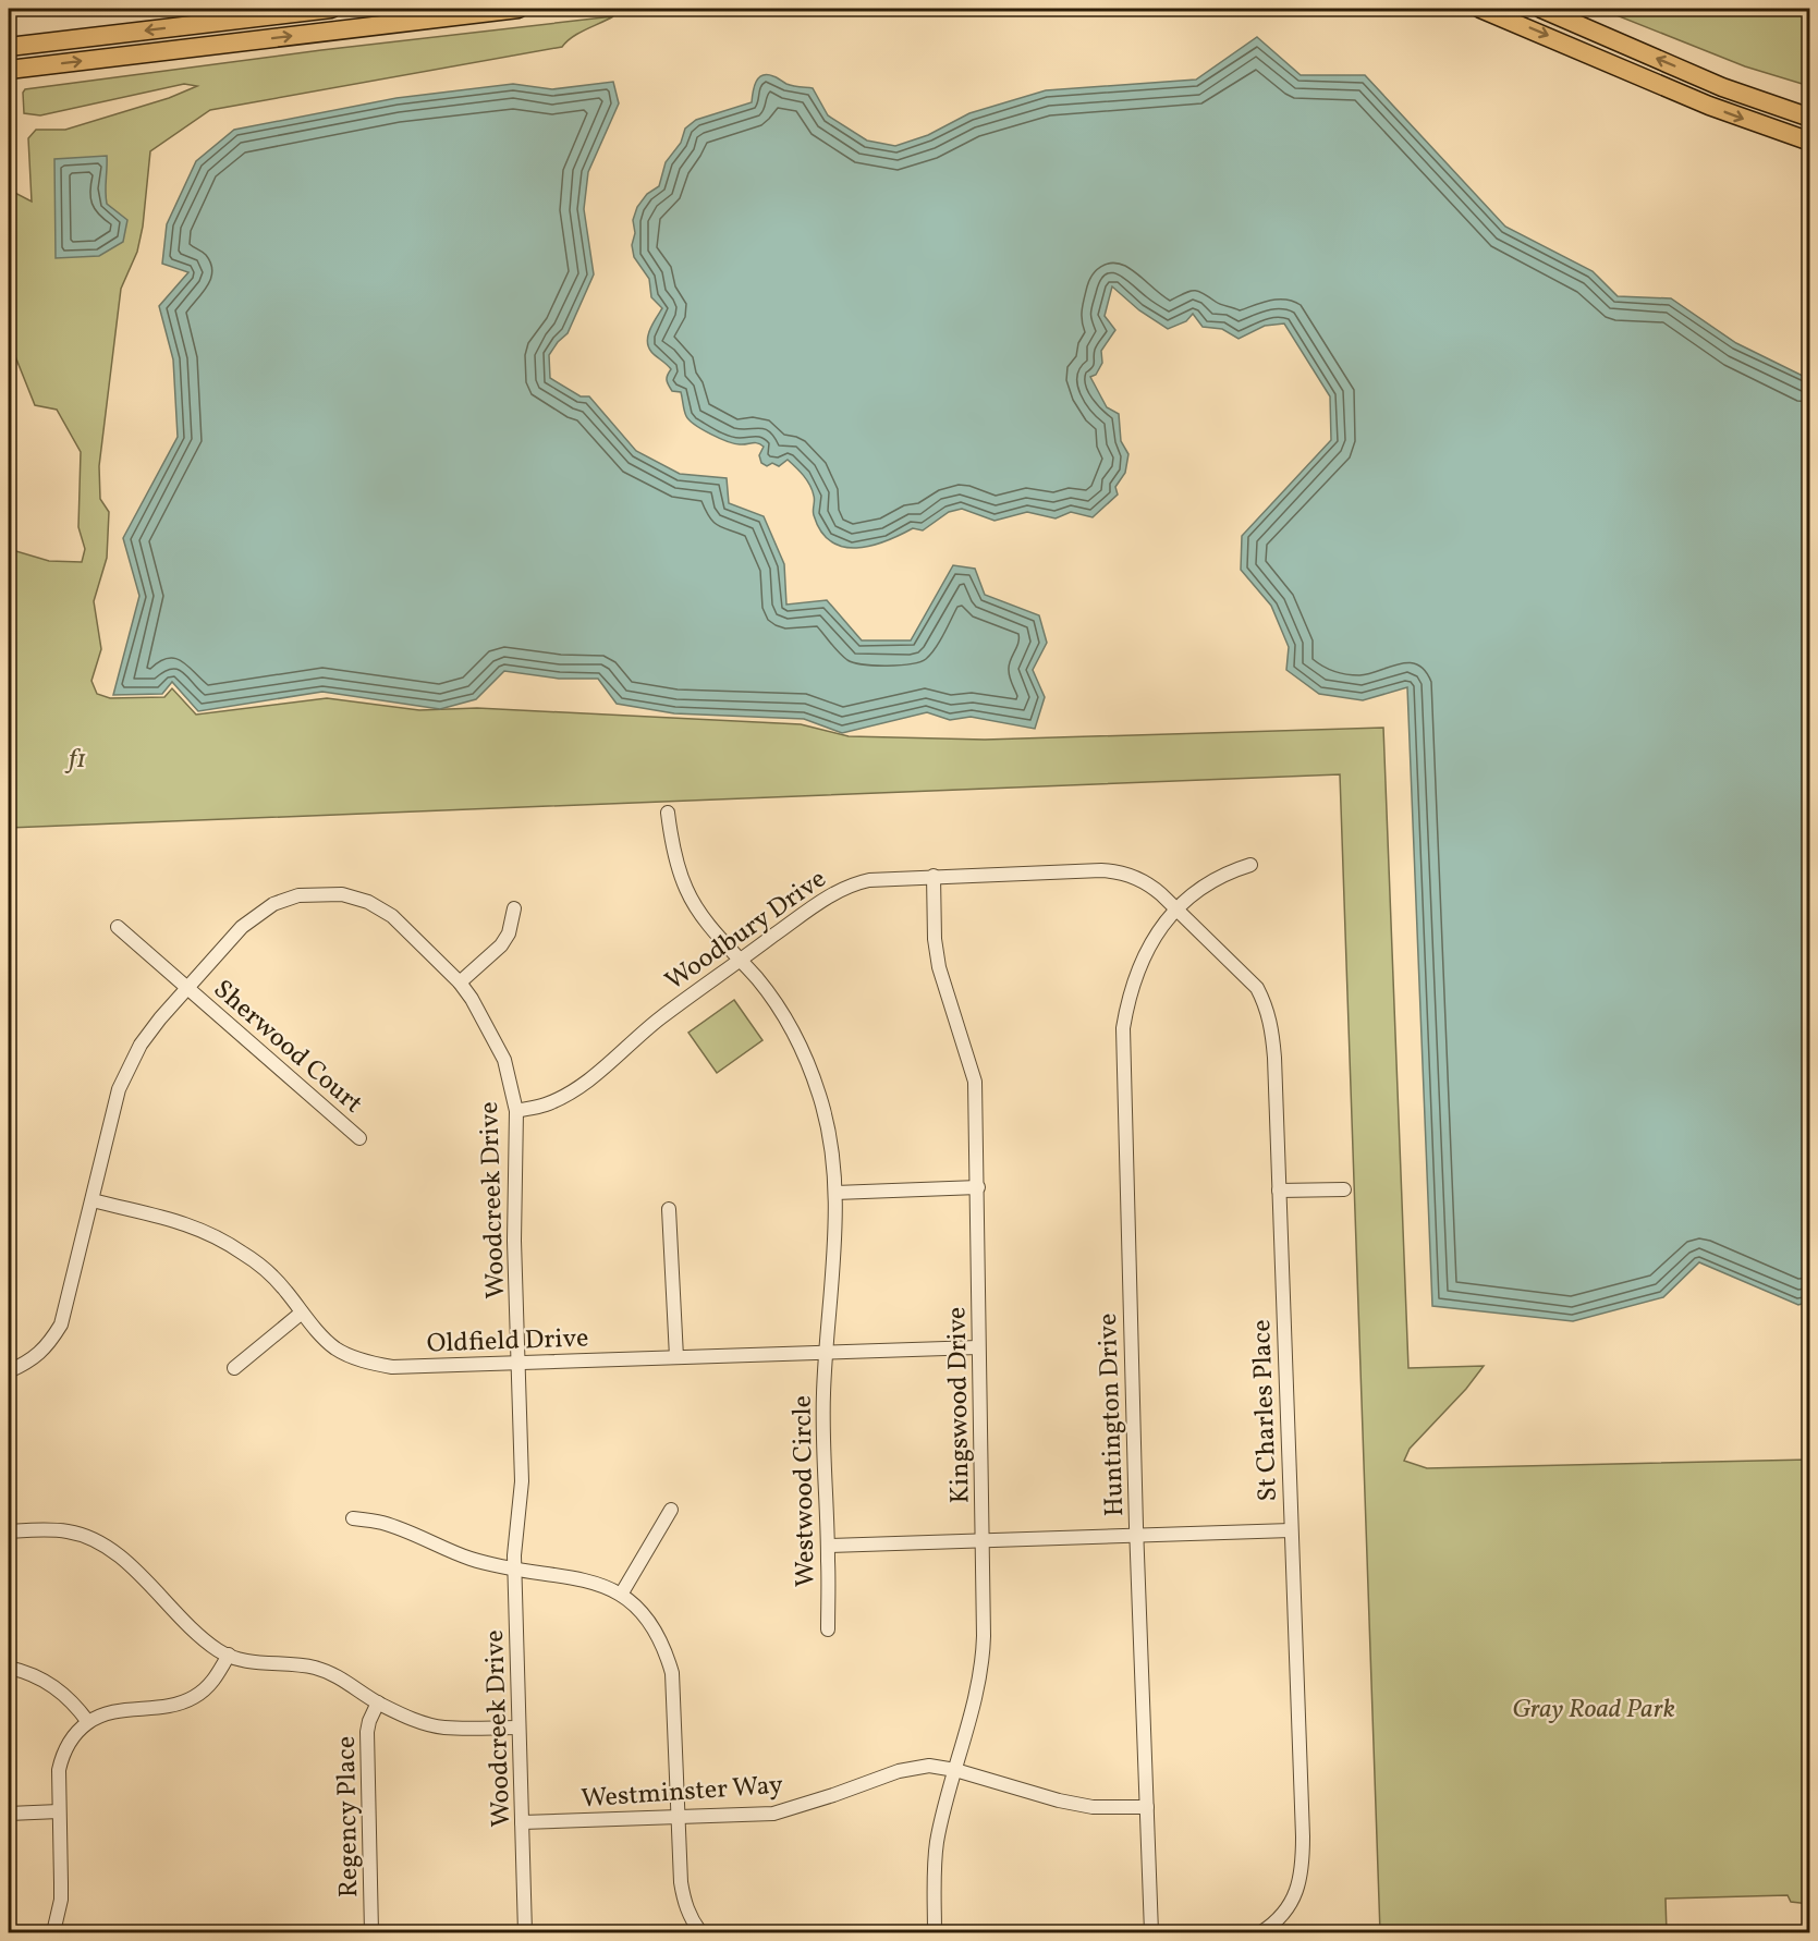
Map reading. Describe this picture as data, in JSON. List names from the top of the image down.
{
  "streets": {
    "street": [
      "Woodbury Drive",
      "Sherwood Court",
      "Woodcreek Drive",
      "Oldfield Drive",
      "Kingswood Drive",
      "St Charles Place",
      "Huntington Drive",
      "Westwood Circle",
      "Westminster Way",
      "Regency Place"
    ]
  },
  "crossings": [
    ["Woodbury Drive", "Woodcreek Drive"],
    ["Woodbury Drive", "Kingswood Drive"],
    ["Woodbury Drive", "St Charles Place"],
    ["Woodbury Drive", "Huntington Drive"],
    ["Woodbury Drive", "Westwood Circle"],
    ["Sherwood Court", "Woodcreek Drive"],
    ["Woodcreek Drive", "Oldfield Drive"],
    ["Woodcreek Drive", "Westminster Way"],
    ["Oldfield Drive", "Kingswood Drive"],
    ["Oldfield Drive", "Westwood Circle"],
    ["Kingswood Drive", "Westminster Way"],
    ["St Charles Place", "Huntington Drive"],
    ["Huntington Drive", "Westminster Way"]
  ],
  "parks": ["f1", "Gray Road Park"]
}
